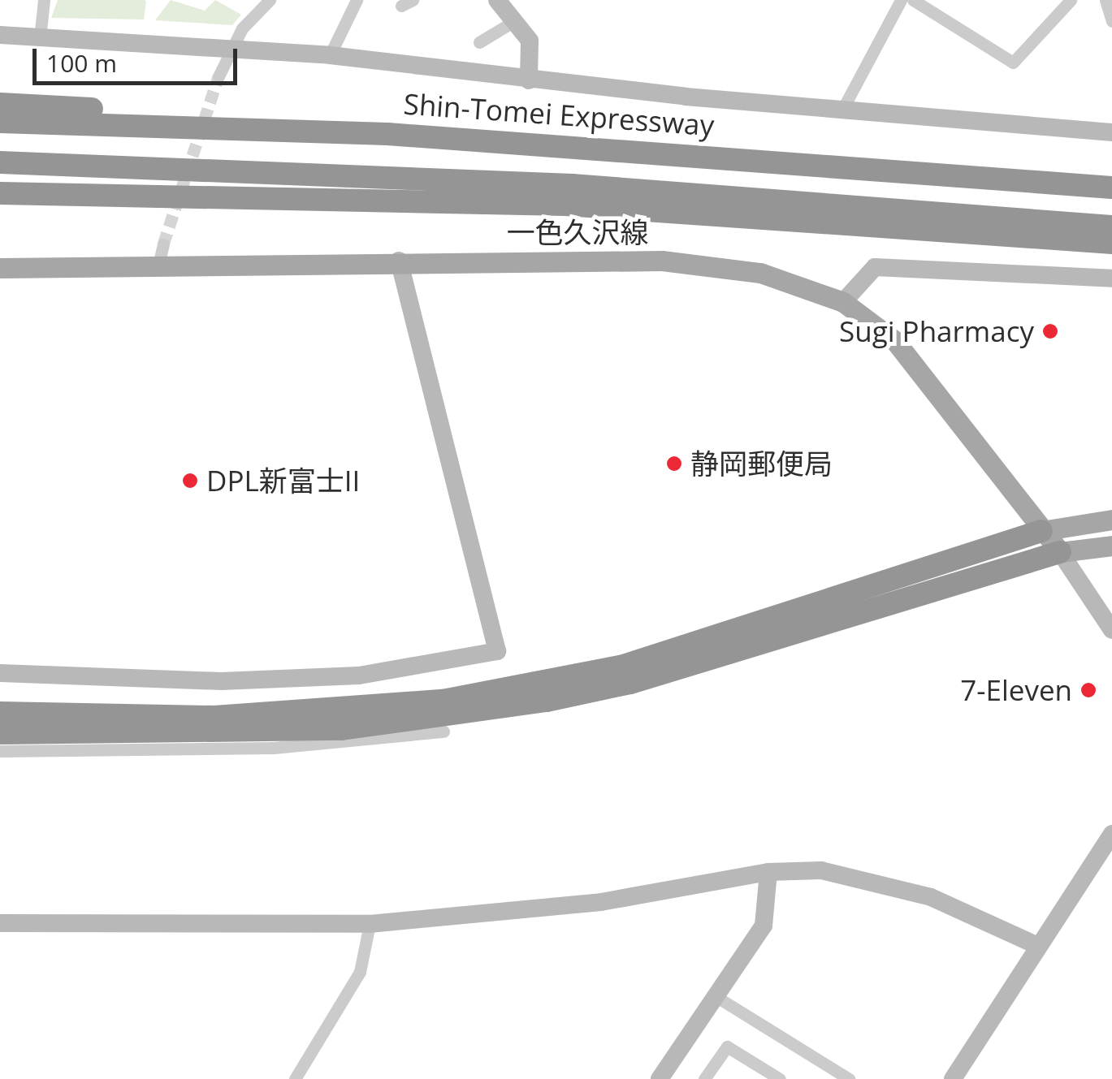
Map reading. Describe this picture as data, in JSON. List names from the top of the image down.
{
  "streets": {
    "highway": ["Shin-Tomei Expressway"],
    "main road": ["一色久沢線"]
  },
  "places": [
    "Sugi Pharmacy",
    "静岡郵便局",
    "DPL新富士II",
    "7-Eleven"
  ],
  "scale_bar": "100 m"
}
